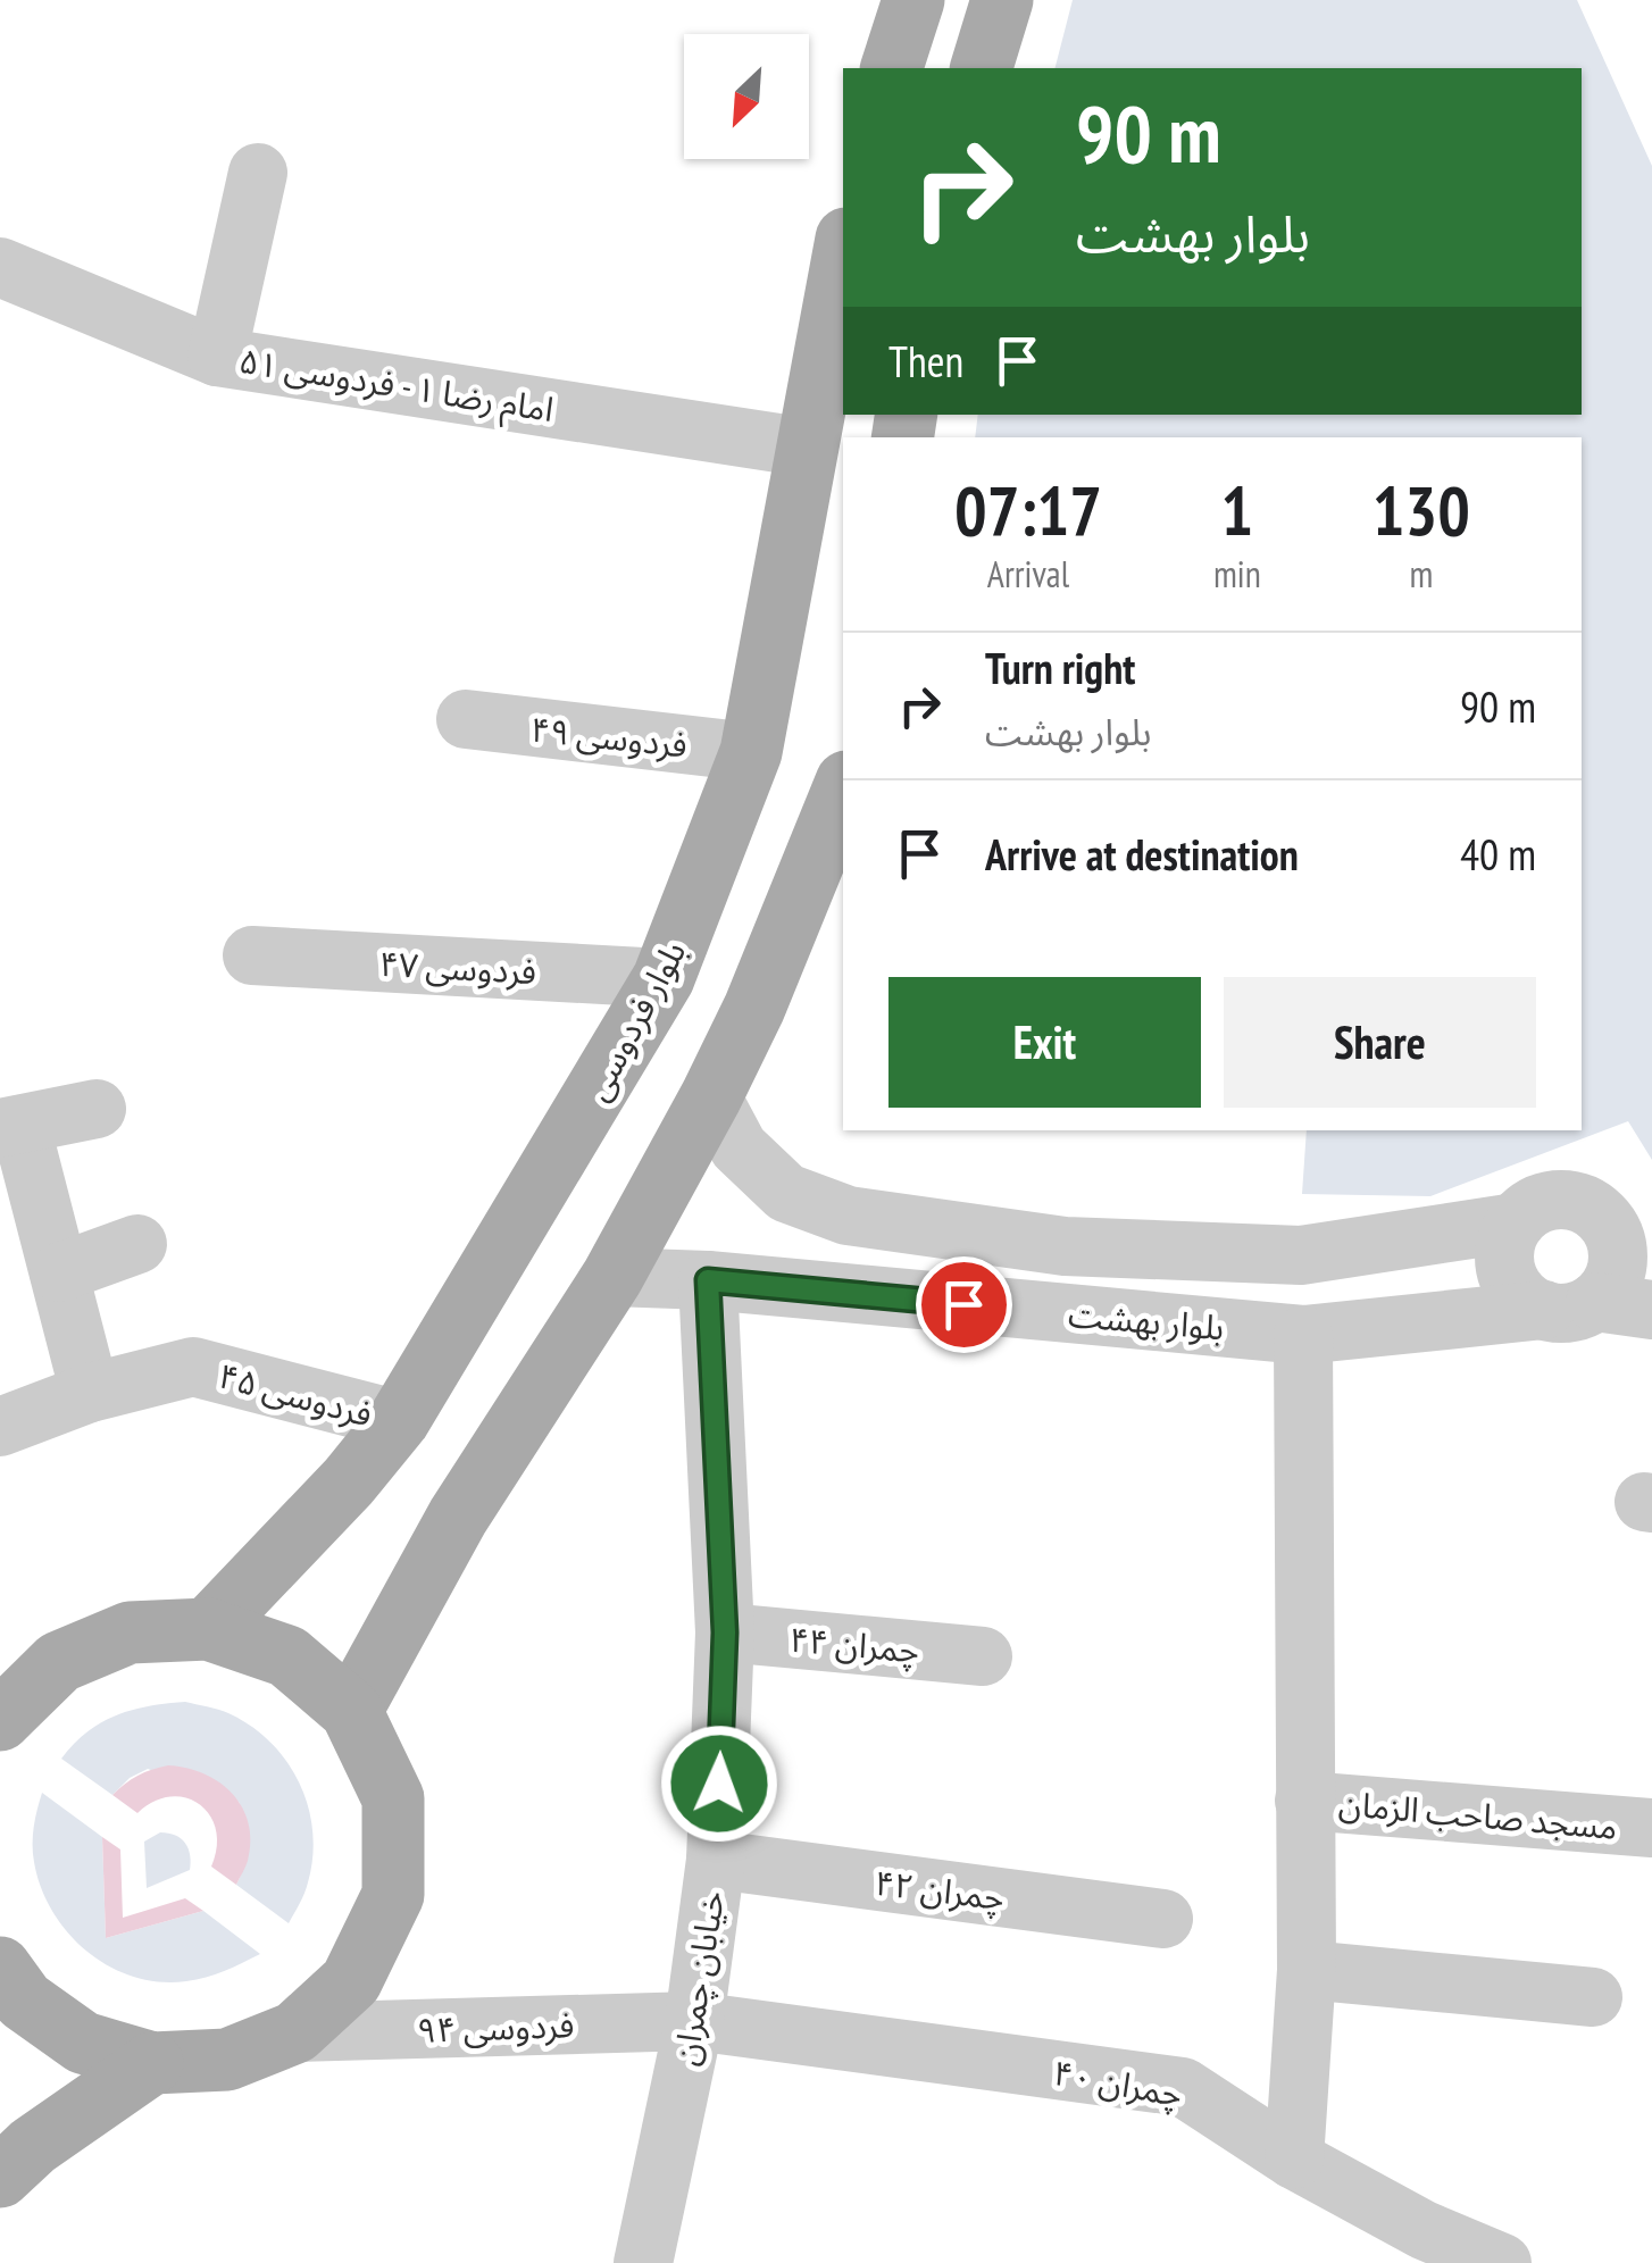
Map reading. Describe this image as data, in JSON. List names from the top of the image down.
{
  "streets": {
    "main road": ["بلوار فردوسی"],
    "street": [
      "امام رضا ۱ - فردوسی ۵۱",
      "فردوسی ۴۹",
      "فردوسی ۴۷",
      "بلوار بهشت",
      "فردوسی ۴۵",
      "چمران ۴۴",
      "مسجد صاحب الزمان",
      "چمران ۴۲",
      "خیابان چمران",
      "فردوسی ۹۴",
      "چمران ۴۰"
    ]
  },
  "crossings": [
    ["امام رضا ۱ - فردوسی ۵۱", "بلوار فردوسی"],
    ["فردوسی ۴۹", "بلوار فردوسی"],
    ["فردوسی ۴۷", "بلوار فردوسی"],
    ["بلوار فردوسی", "فردوسی ۴۵"],
    ["بلوار بهشت", "خیابان چمران"],
    ["چمران ۴۴", "خیابان چمران"],
    ["چمران ۴۲", "خیابان چمران"],
    ["خیابان چمران", "فردوسی ۹۴"],
    ["خیابان چمران", "چمران ۴۰"],
    ["فردوسی ۹۴", "چمران ۴۰"]
  ],
  "north": "bottom left",
  "page": {
    "turn": ["90 m", "بلوار بهشت"],
    "then": "Then",
    "eta": [
      "07:17",
      "Arrival",
      "1",
      "min",
      "130",
      "m"
    ],
    "list": [
      {
        "name": "Turn right",
        "note": "بلوار بهشت",
        "value": "90 m"
      },
      {
        "name": "Arrive at destination",
        "value": "40 m"
      }
    ],
    "buttons": ["Exit", "Share"]
  }
}
